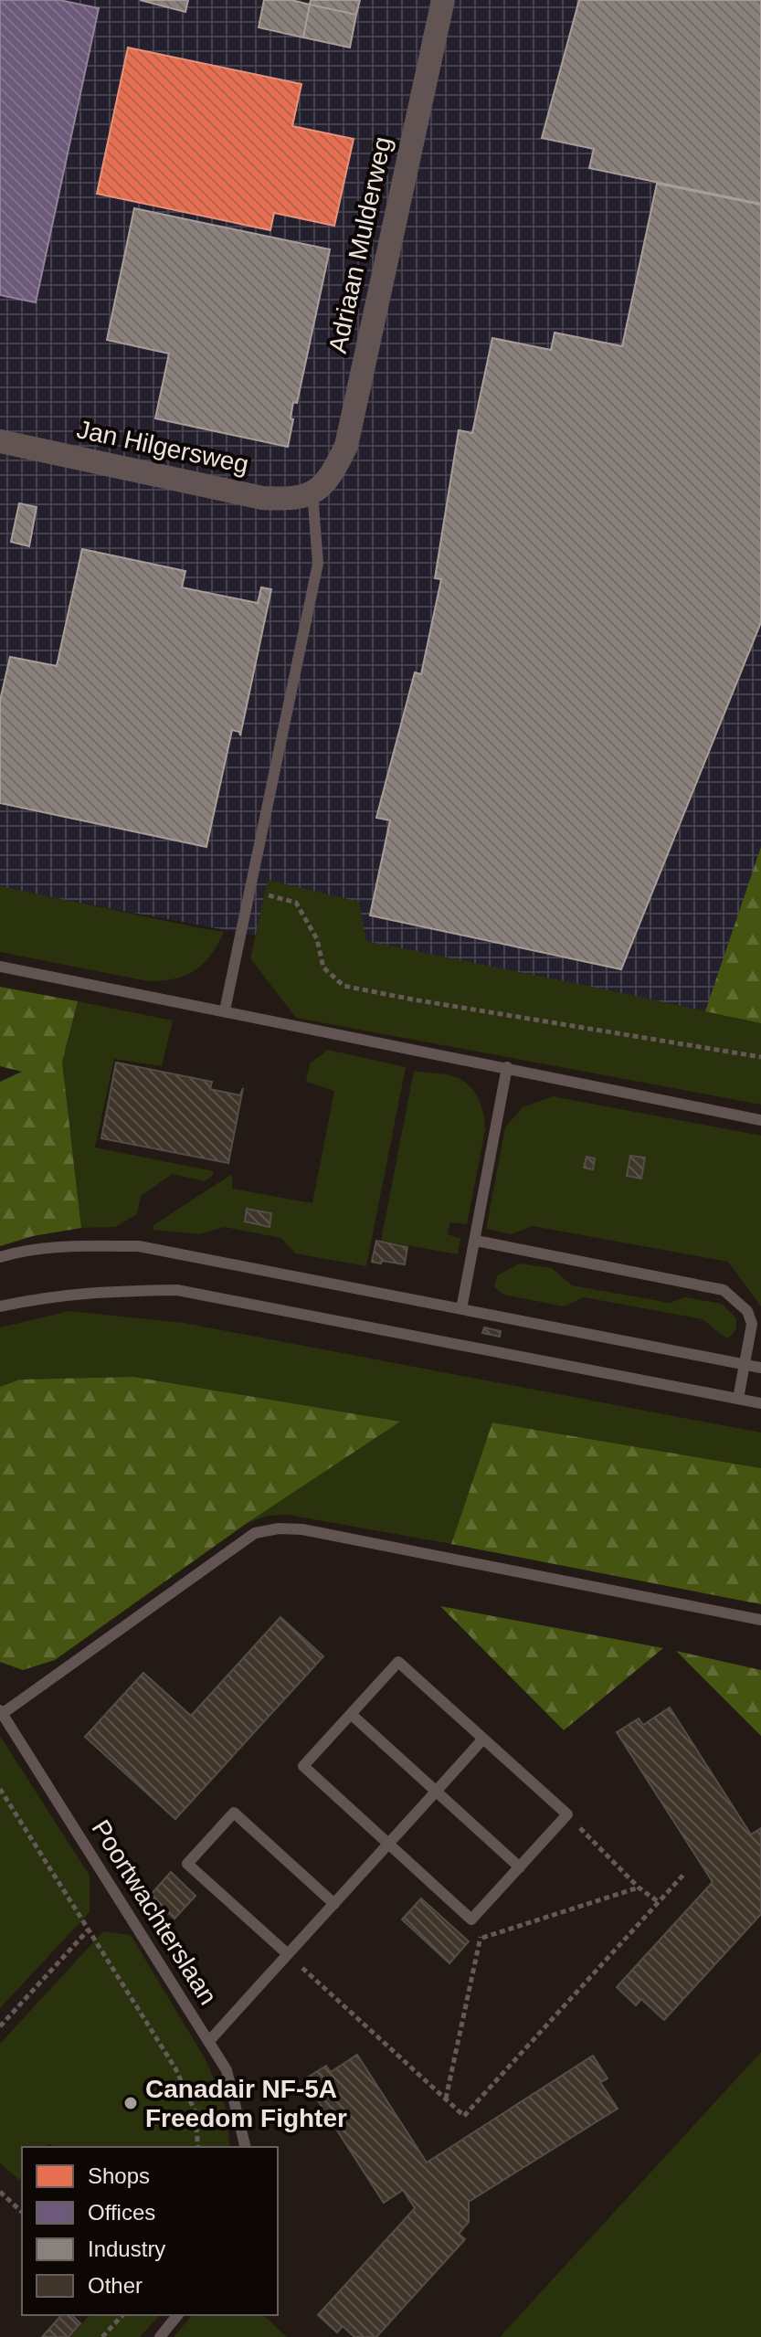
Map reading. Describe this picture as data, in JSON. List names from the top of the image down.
{
  "streets": {
    "street": ["Adriaan Mulderweg", "Jan Hilgersweg"],
    "lane": ["Poortwachterslaan"]
  },
  "crossings": [
    ["Adriaan Mulderweg", "Jan Hilgersweg"]
  ],
  "places": ["Canadair NF-5A Freedom Fighter"],
  "legend": [
    "Shops",
    "Offices",
    "Industry",
    "Other"
  ]
}
